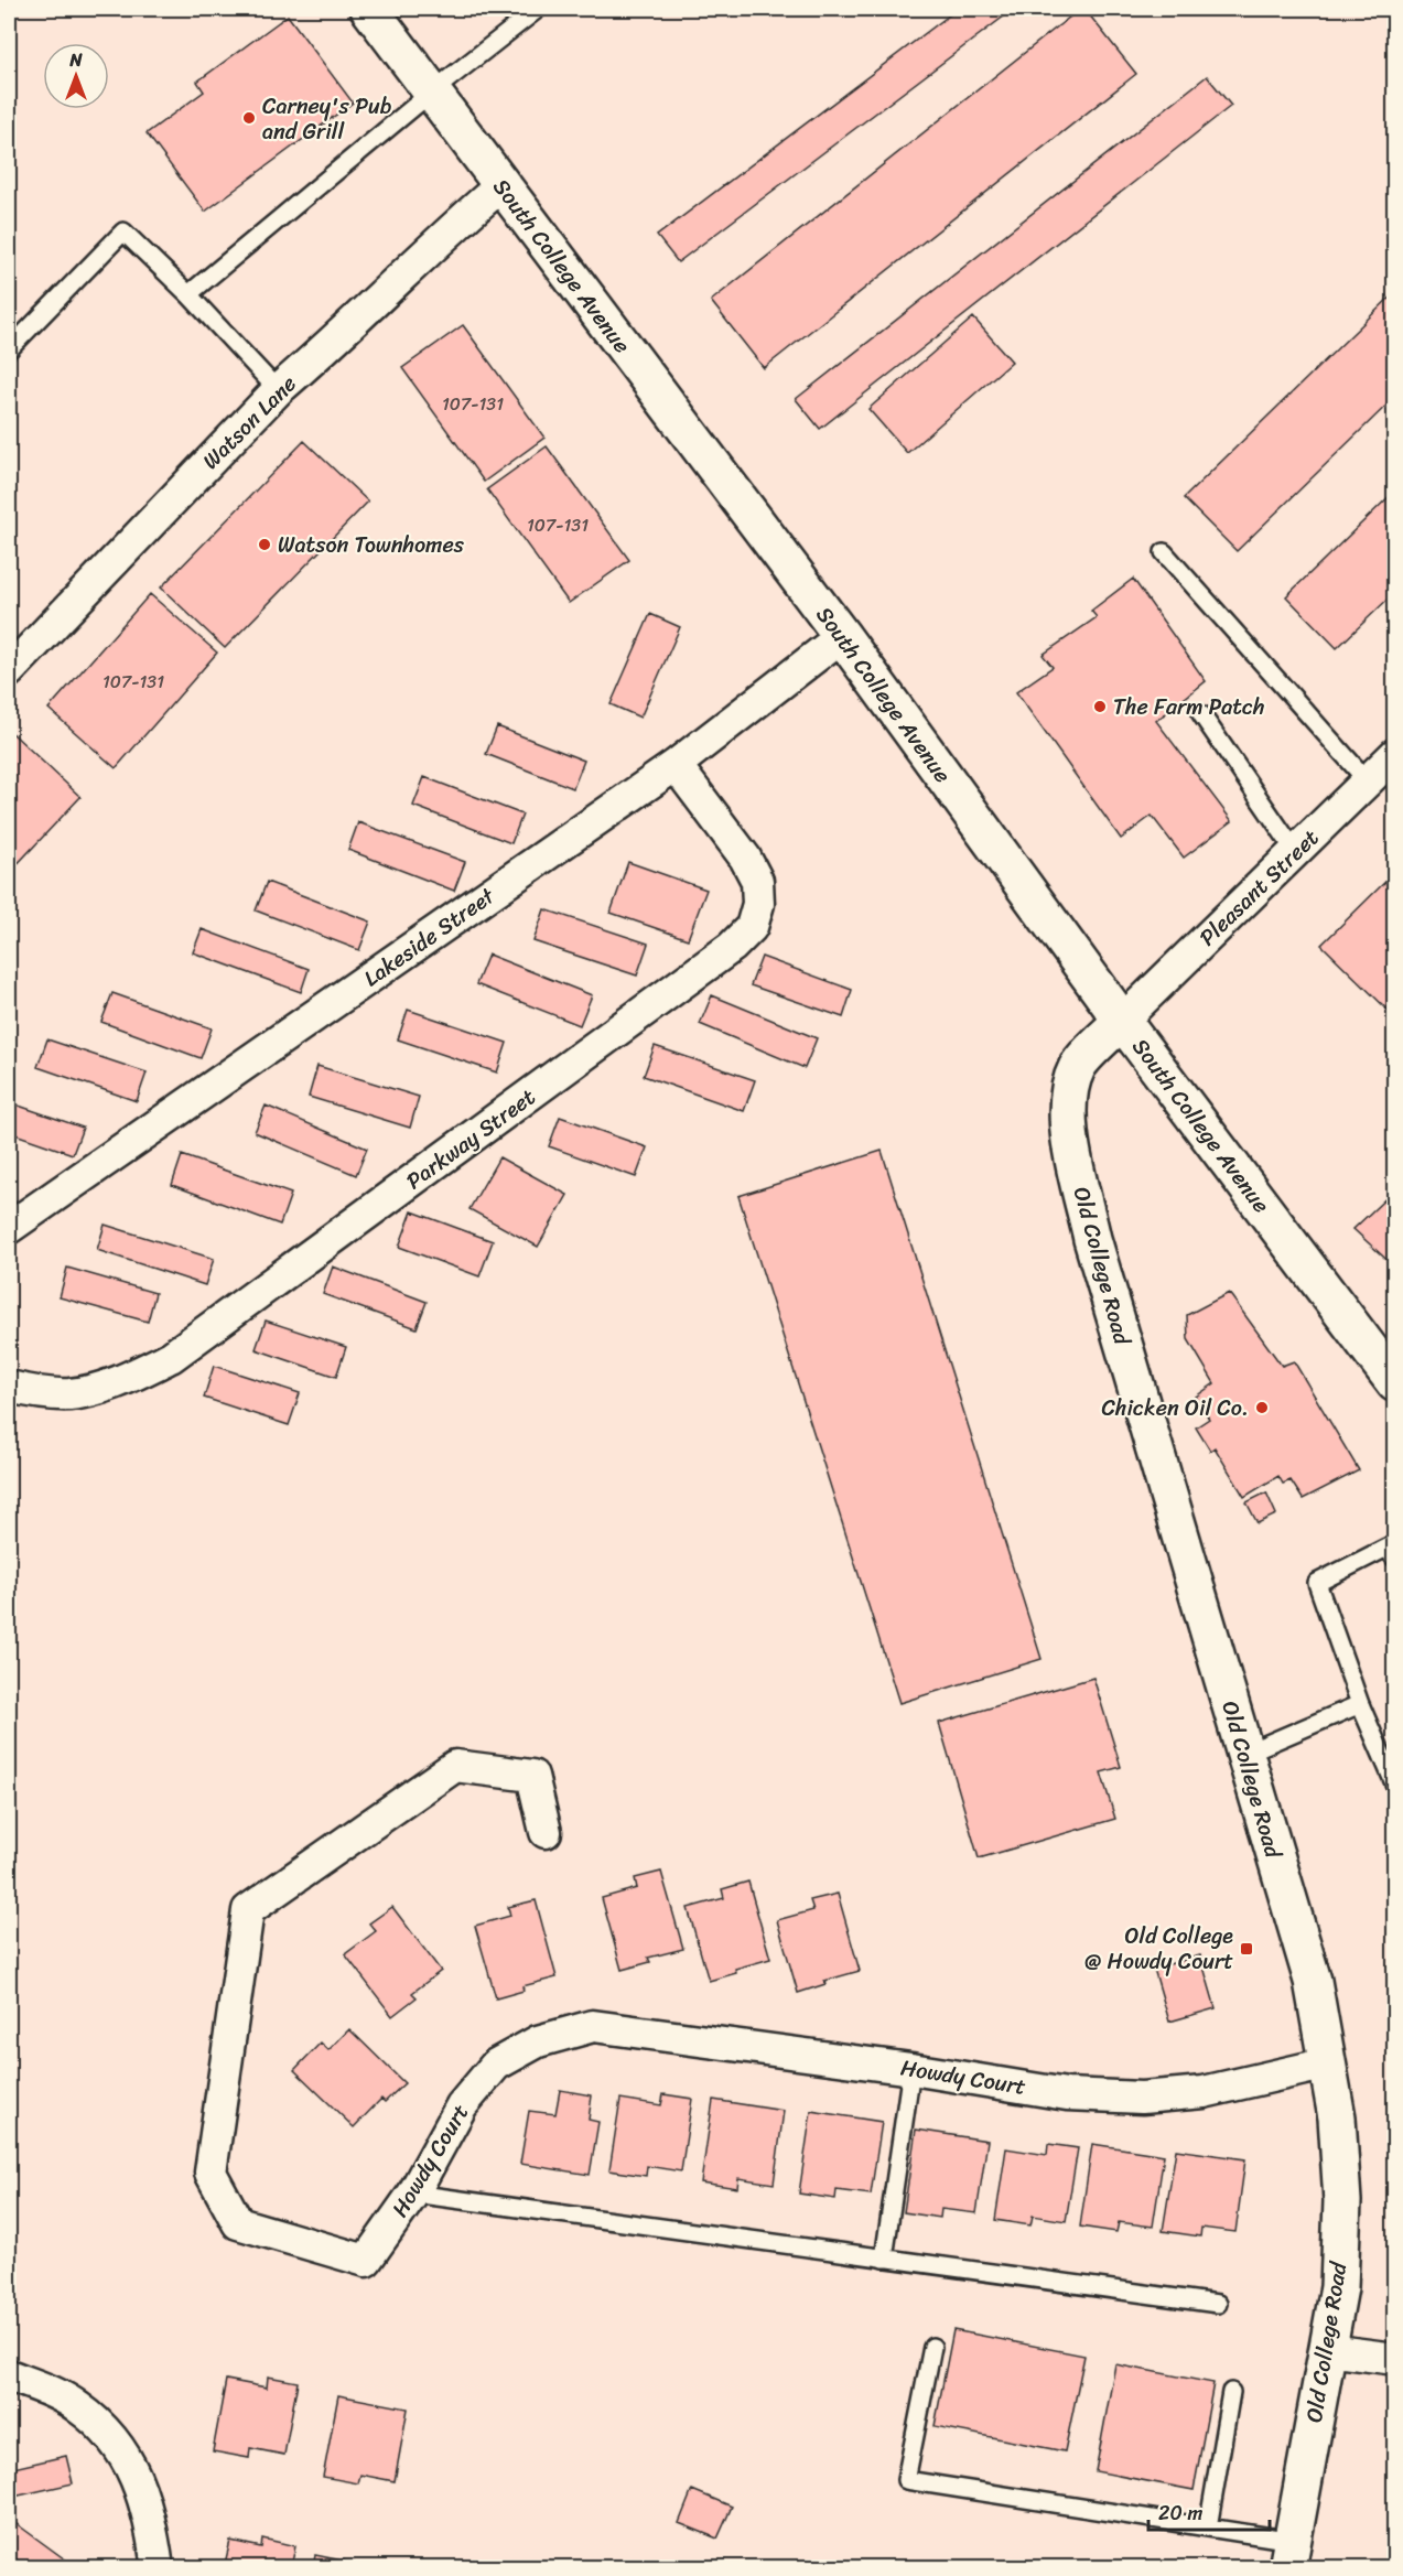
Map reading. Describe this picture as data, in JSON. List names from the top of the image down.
{
  "streets": {
    "main road": ["South College Avenue", "Old College Road"],
    "street": [
      "Watson Lane",
      "Pleasant Street",
      "Lakeside Street",
      "Parkway Street",
      "Howdy Court"
    ]
  },
  "crossings": [
    ["South College Avenue", "Watson Lane"],
    ["South College Avenue", "Pleasant Street"],
    ["South College Avenue", "Lakeside Street"],
    ["South College Avenue", "Old College Road"],
    ["Pleasant Street", "Old College Road"],
    ["Lakeside Street", "Parkway Street"],
    ["Old College Road", "Howdy Court"]
  ],
  "places": {
    "other": [
      "Carney's Pub and Grill",
      "Watson Townhomes",
      "The Farm Patch",
      "Chicken Oil Co."
    ],
    "transit": ["Old College @ Howdy Court"]
  },
  "house_numbers": ["107-131", "107-131", "107-131"],
  "scale_bar": "20 m",
  "north": "top"
}
